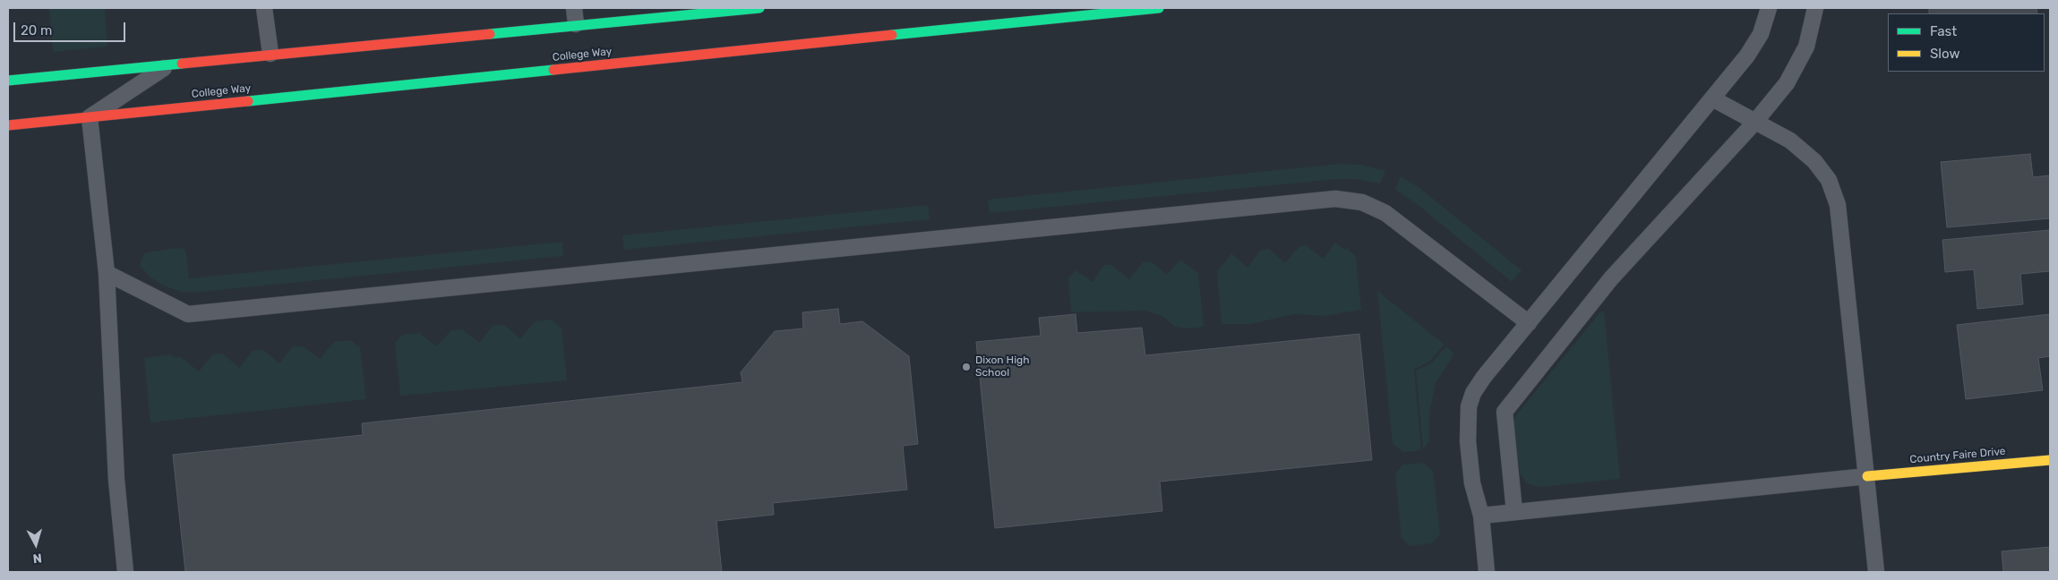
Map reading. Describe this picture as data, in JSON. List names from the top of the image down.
{
  "streets": {
    "street": ["College Way", "Country Faire Drive"]
  },
  "places": ["Dixon High School"],
  "legend": ["Fast", "Slow"],
  "scale_bar": "20 m",
  "north": "bottom"
}
